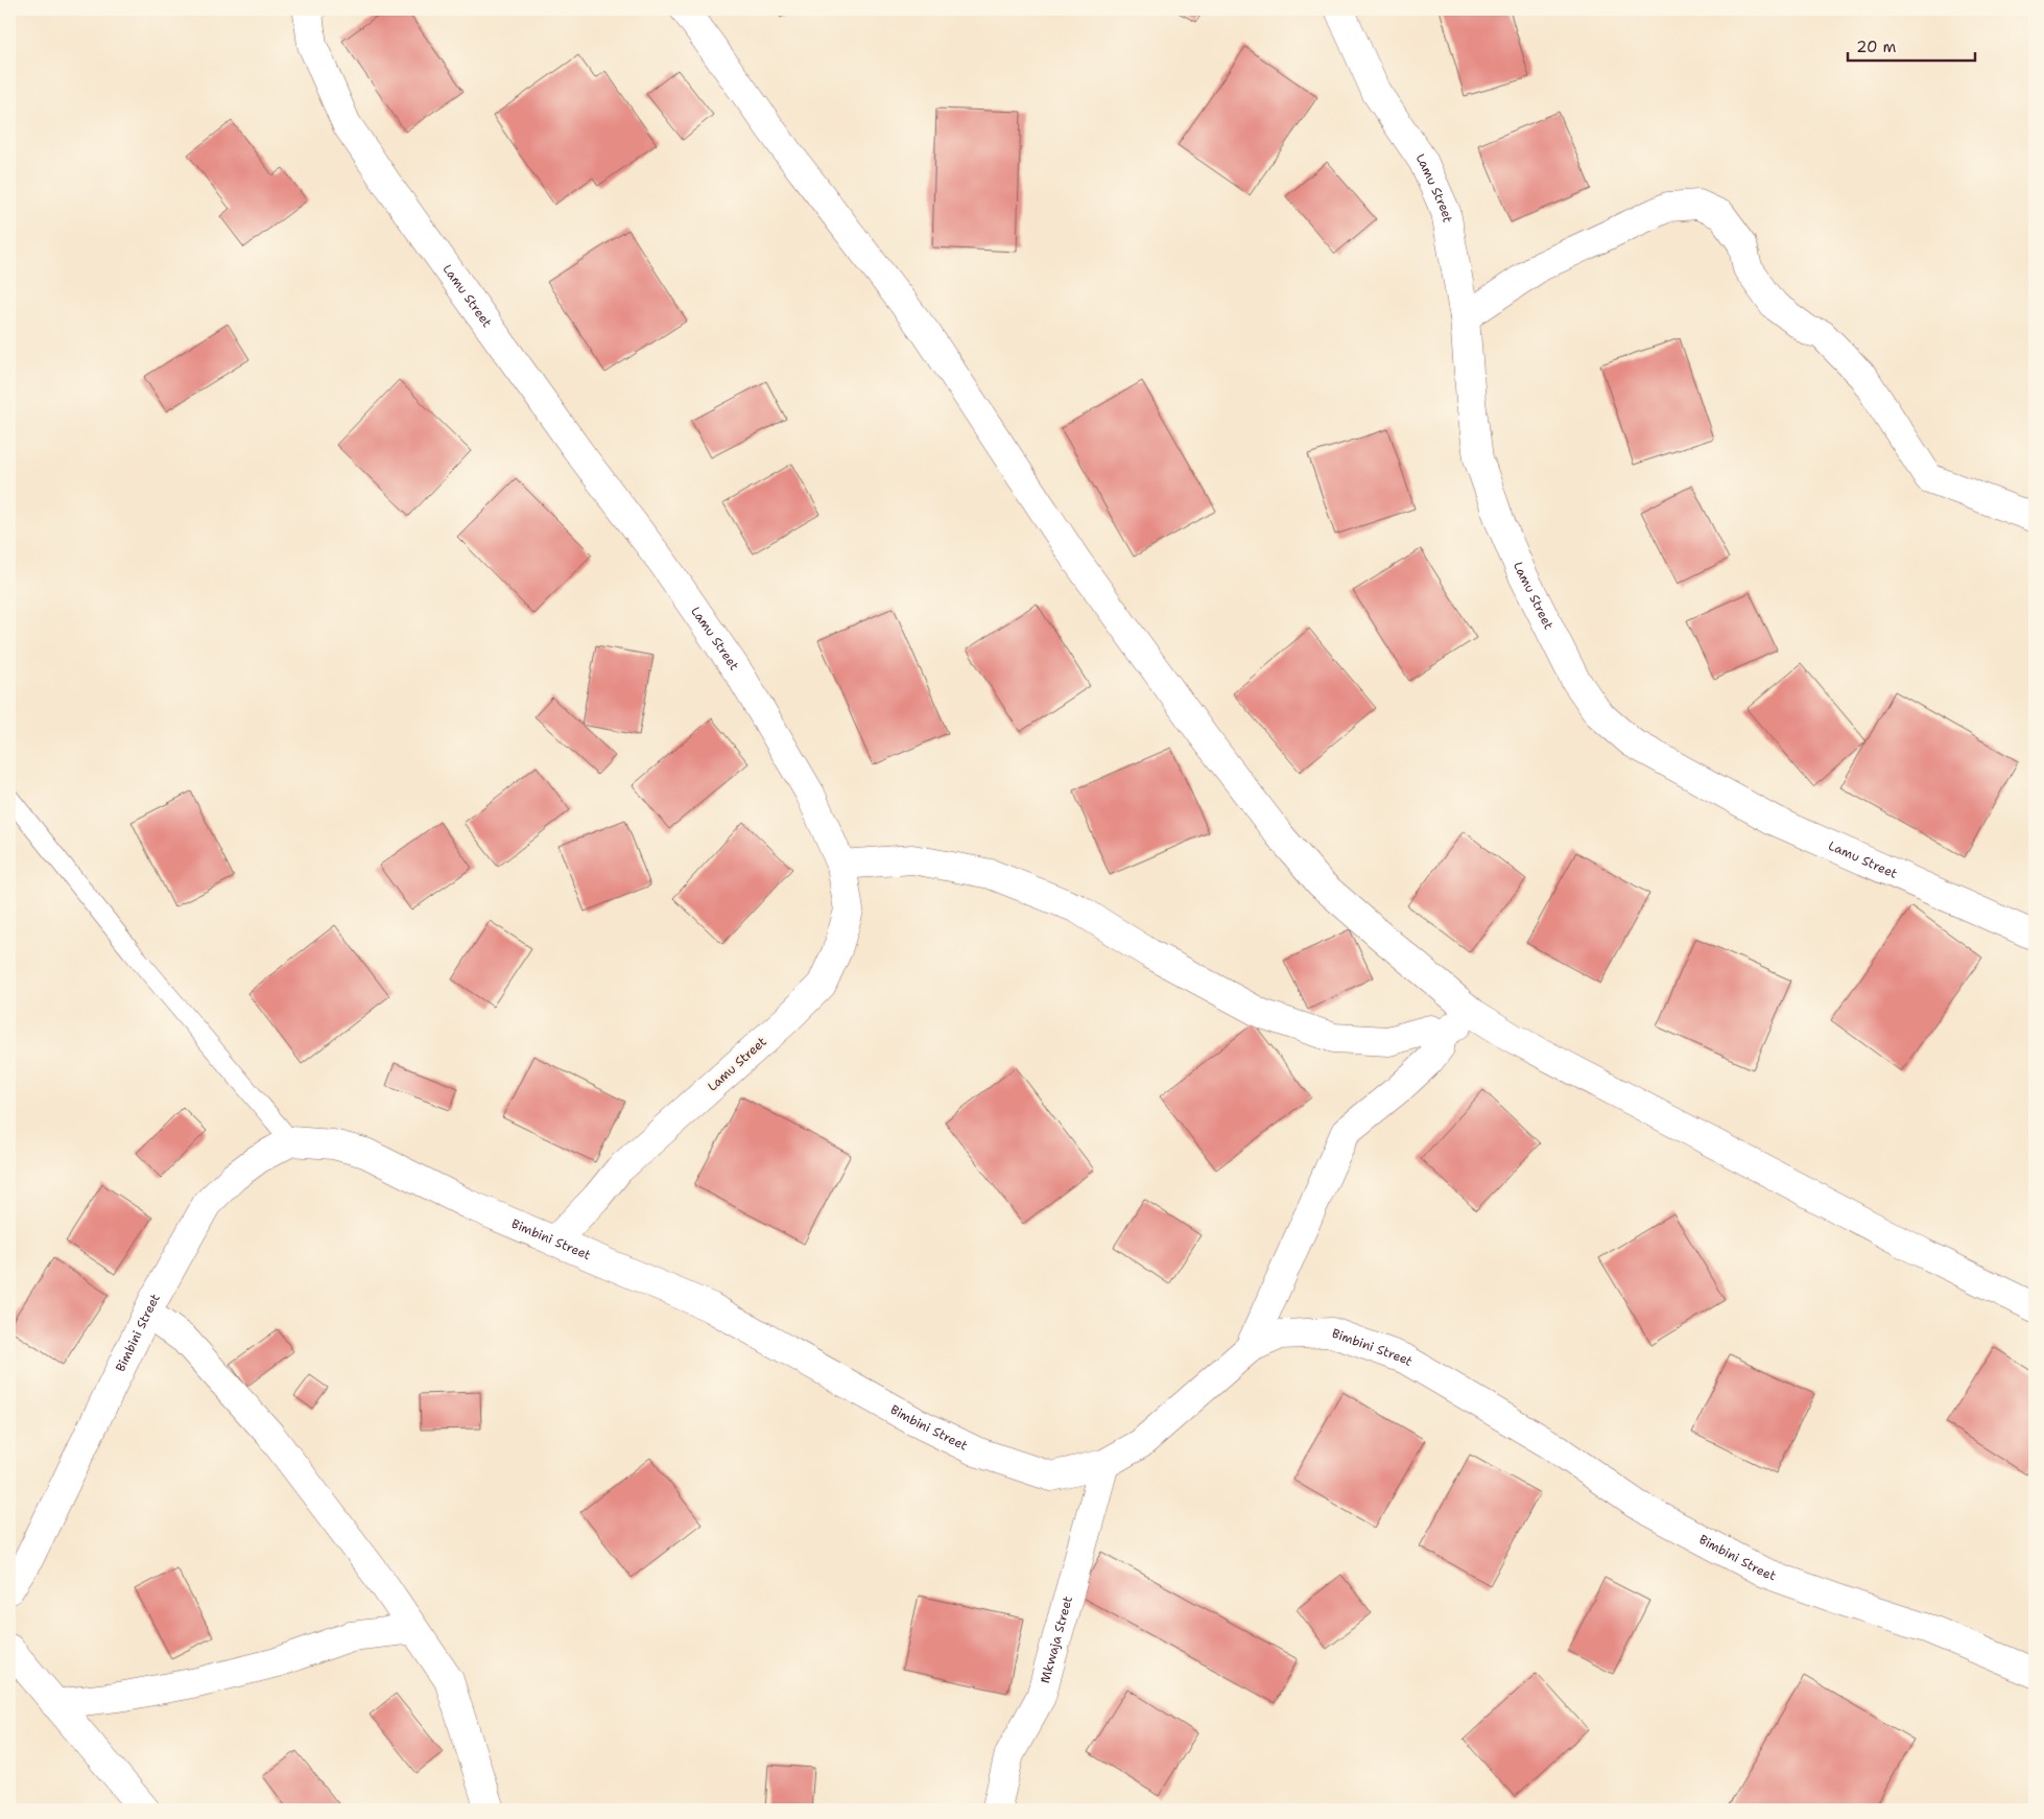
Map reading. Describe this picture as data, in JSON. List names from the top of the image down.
{
  "streets": {
    "street": ["Lamu Street", "Bimbini Street", "Mkwaja Street"]
  },
  "crossings": [
    ["Lamu Street", "Bimbini Street"],
    ["Bimbini Street", "Mkwaja Street"]
  ],
  "scale_bar": "20 m"
}
